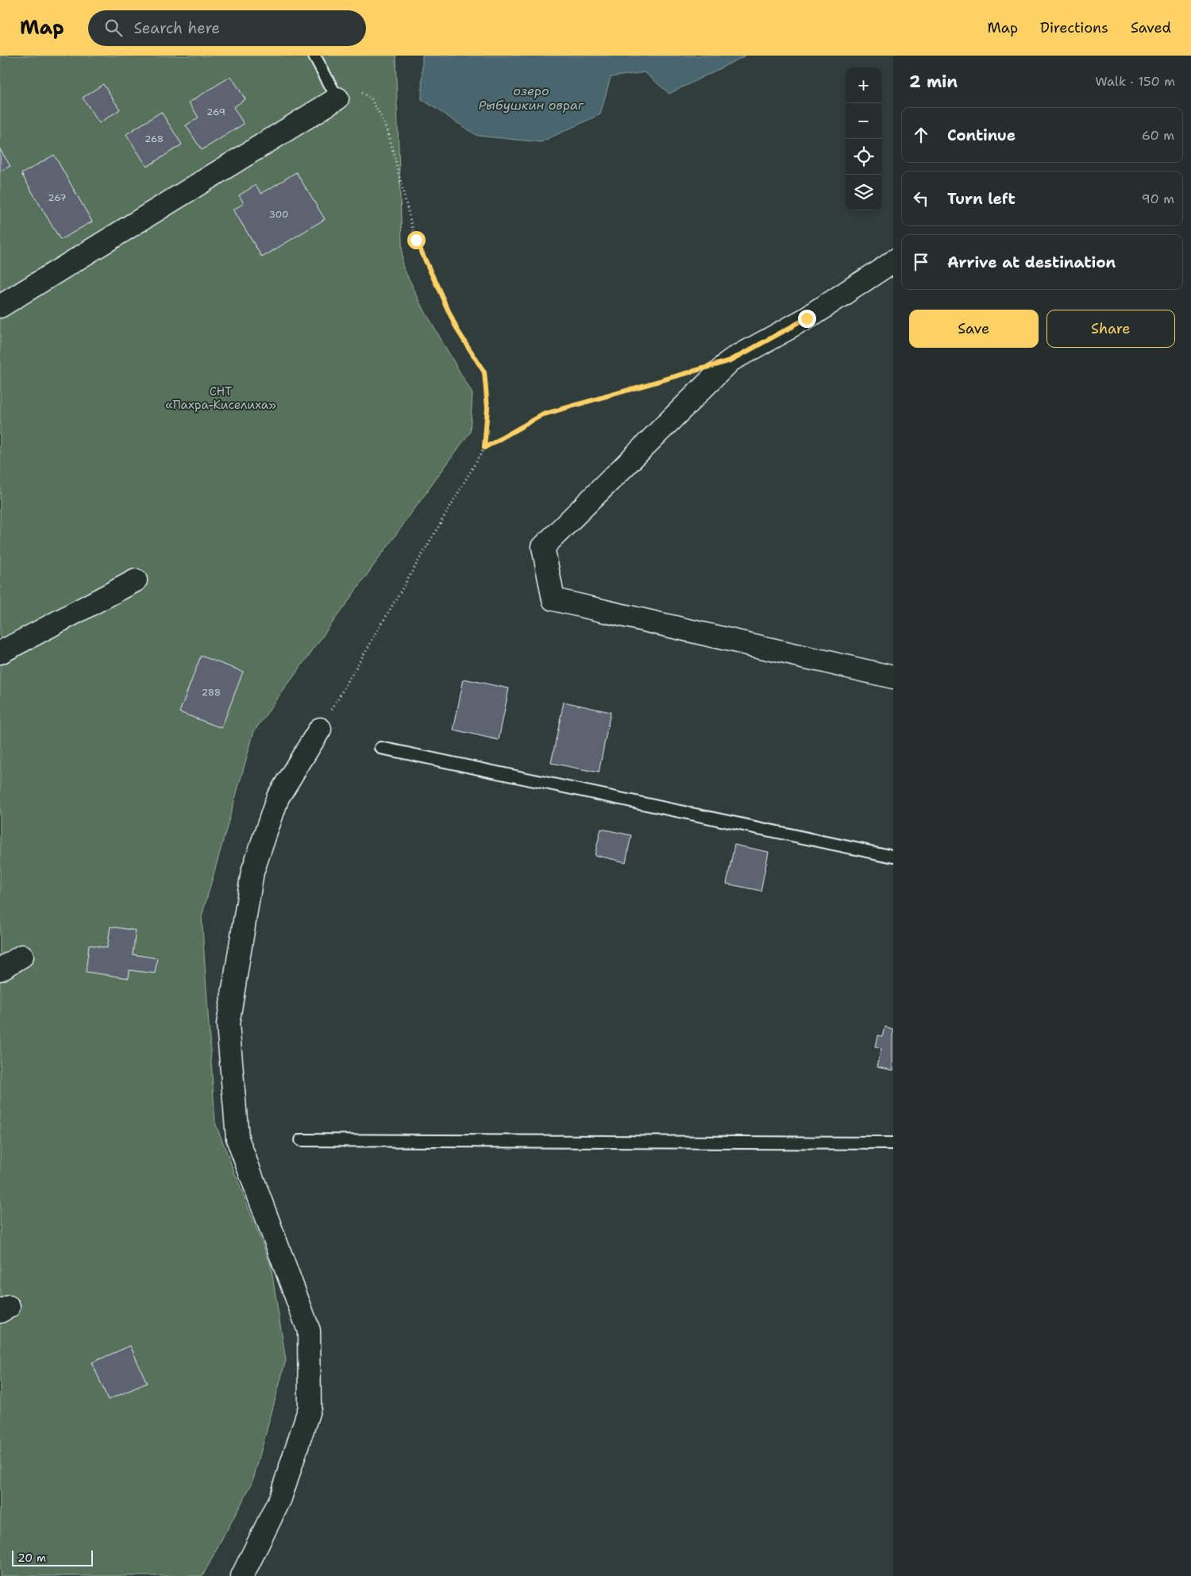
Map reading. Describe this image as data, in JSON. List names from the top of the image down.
{
  "water": ["озеро Рыбушкин овраг"],
  "parks": ["СНТ «Пахра-Киселиха»"],
  "house_numbers": [
    "269",
    "268",
    "267",
    "300",
    "288"
  ],
  "scale_bar": "20 m",
  "page": {
    "header": "Map",
    "search": "Search here",
    "nav": ["Map", "Directions", "Saved"],
    "heading": ["2 min", "Walk · 150 m"],
    "map_buttons": ["+", "−"],
    "list": [
      ["Continue", "60 m"],
      ["Turn left", "90 m"],
      "Arrive at destination"
    ],
    "buttons": ["Save", "Share"],
    "scale": "20 m"
  }
}
